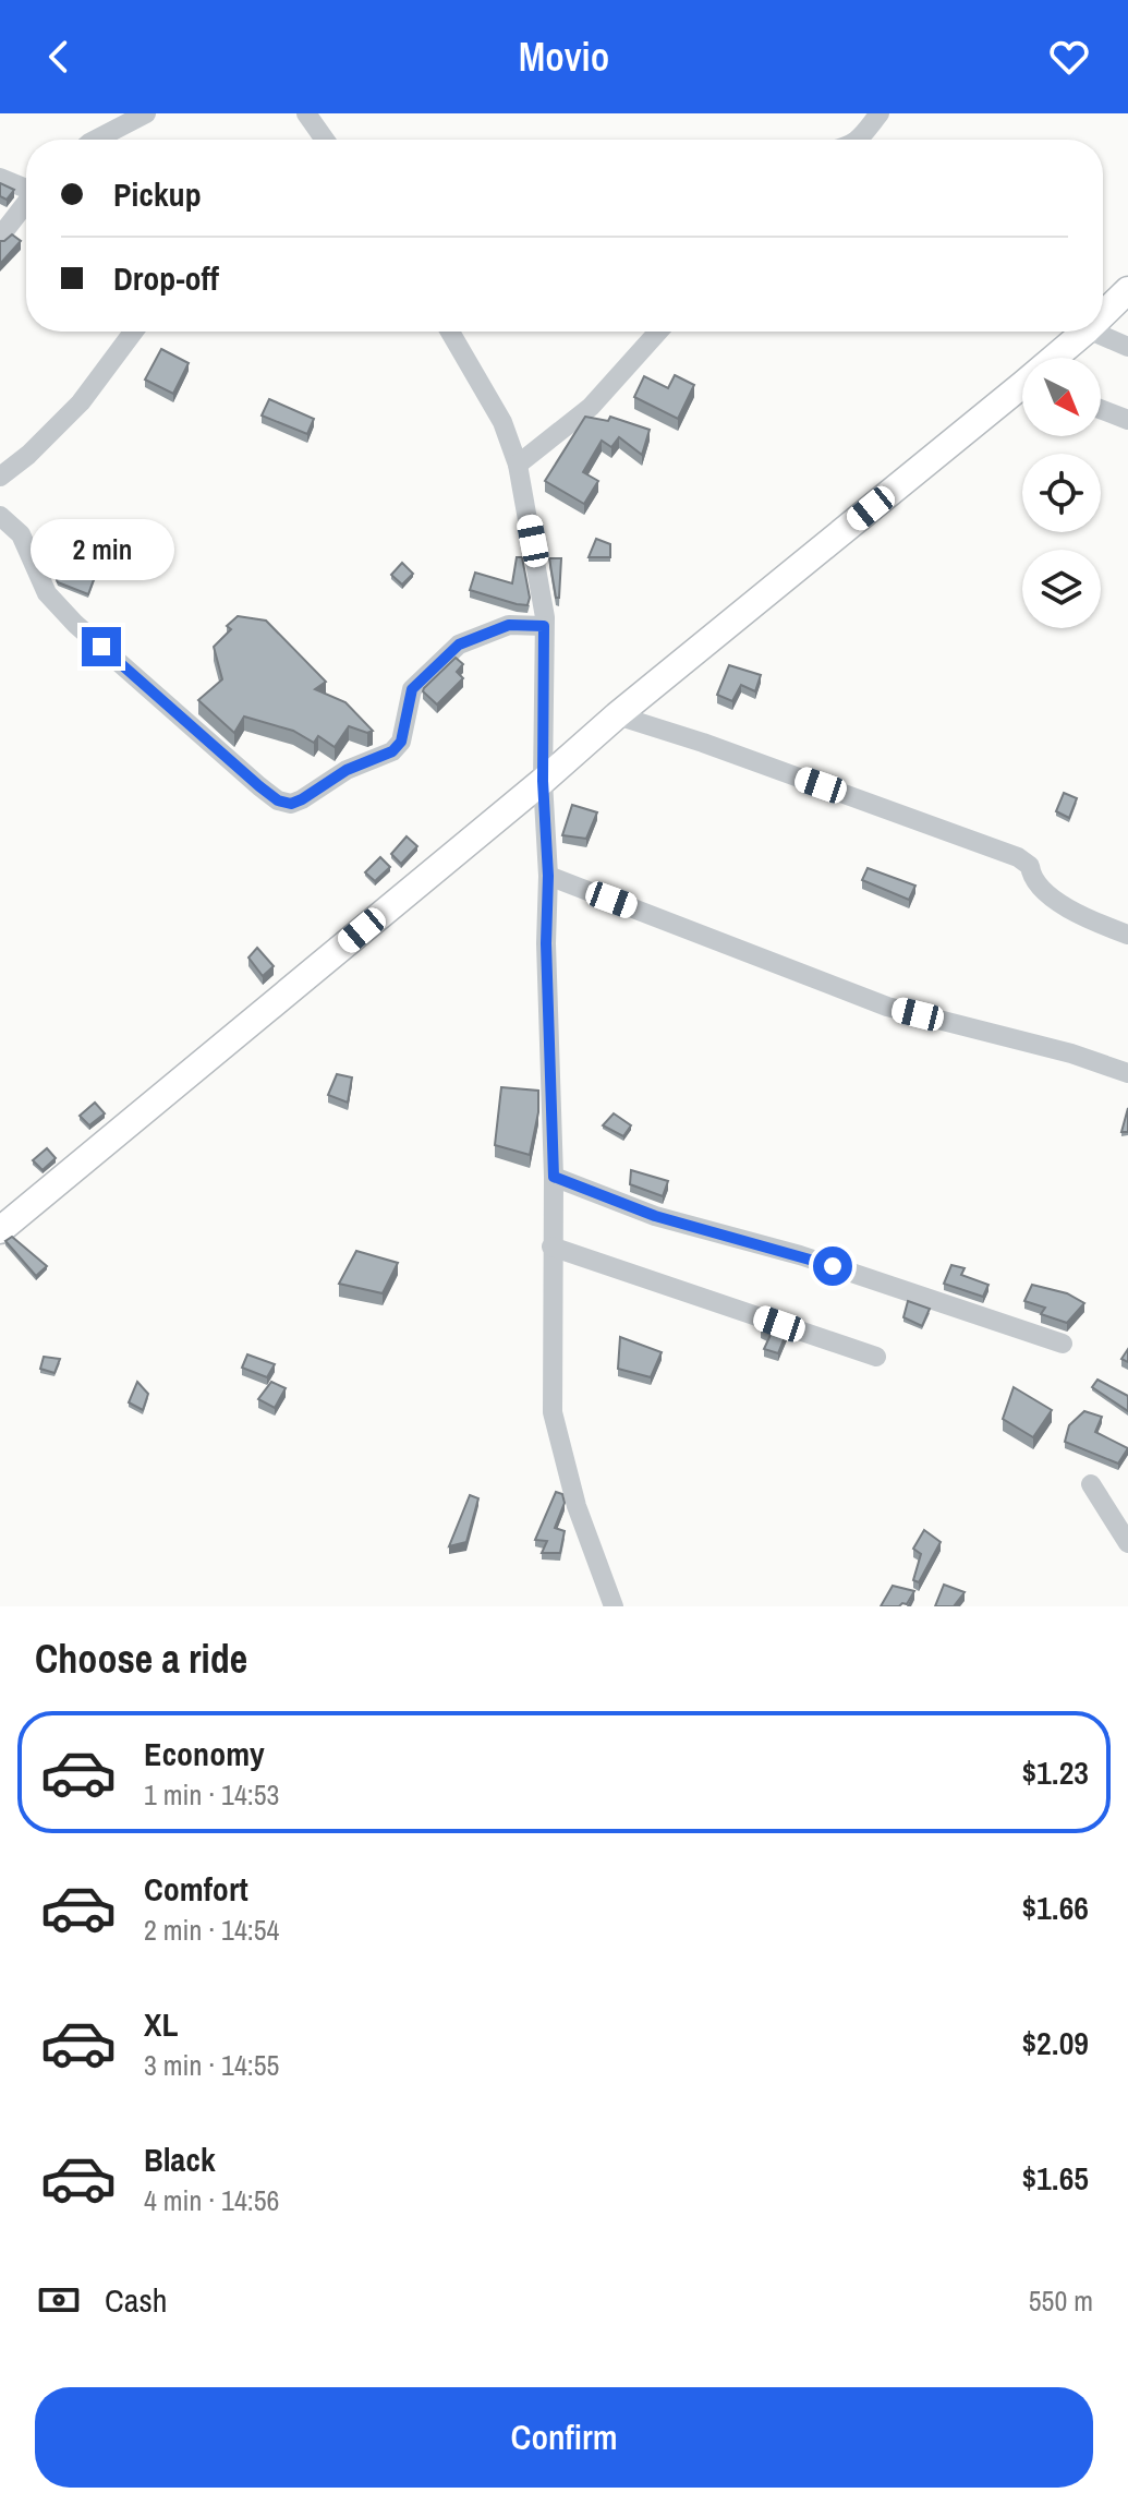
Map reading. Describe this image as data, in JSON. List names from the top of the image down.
{
  "north": "bottom right",
  "page": {
    "header": "Movio",
    "banner": ["Pickup", "Drop-off"],
    "bubble": "2 min",
    "heading": "Choose a ride",
    "list": [
      {
        "name": "Economy",
        "note": "1 min · 14:53",
        "value": "$1.23"
      },
      {
        "name": "Comfort",
        "note": "2 min · 14:54",
        "value": "$1.66"
      },
      {
        "name": "XL",
        "note": "3 min · 14:55",
        "value": "$2.09"
      },
      {
        "name": "Black",
        "note": "4 min · 14:56",
        "value": "$1.65"
      }
    ],
    "pay": ["Cash", "550 m"],
    "buttons": "Confirm"
  }
}
